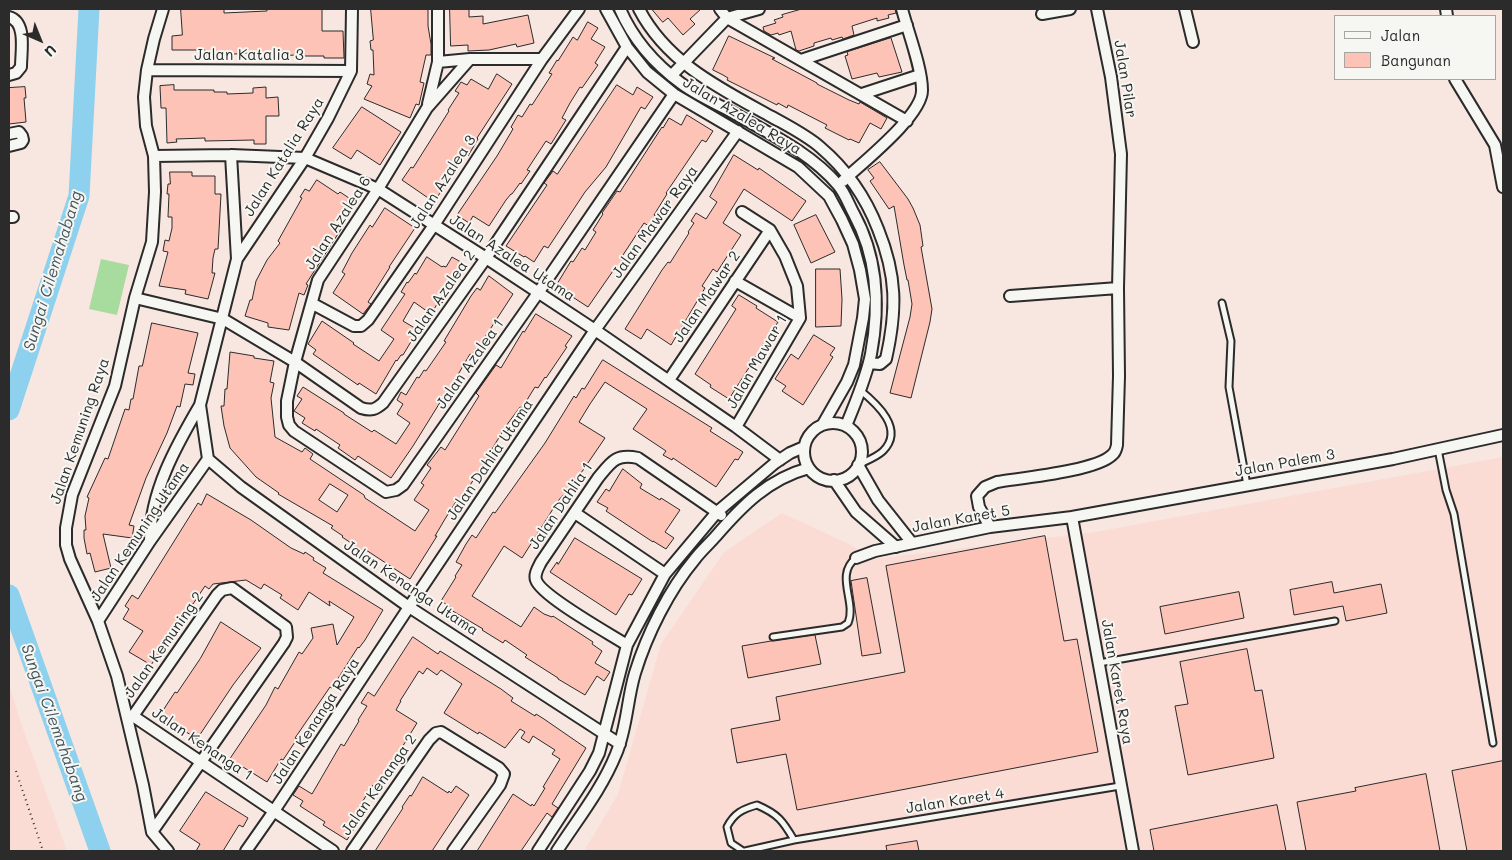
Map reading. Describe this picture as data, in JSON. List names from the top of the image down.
{
  "streets": {
    "street": [
      "Jalan Katalia 3",
      "Jalan Pilar",
      "Jalan Azalea Raya",
      "Jalan Katalia Raya",
      "Jalan Azalea 3",
      "Jalan Mawar Raya",
      "Jalan Azalea 6",
      "Jalan Azalea Utama",
      "Jalan Azalea 2",
      "Jalan Mawar 2",
      "Jalan Mawar 1",
      "Jalan Azalea 1",
      "Jalan Kemuning Raya",
      "Jalan Dahlia Utama",
      "Jalan Palem 3",
      "Jalan Dahlia 1",
      "Jalan Karet 5",
      "Jalan Kemuning Utama",
      "Jalan Kenanga Utama",
      "Jalan Kemuning 2",
      "Jalan Karet Raya",
      "Jalan Kenanga Raya",
      "Jalan Kenanga 1",
      "Jalan Kenanga 2"
    ],
    "lane": ["Jalan Karet 4"]
  },
  "crossings": [
    ["Jalan Katalia 3", "Jalan Katalia Raya"],
    ["Jalan Katalia 3", "Jalan Kemuning Raya"],
    ["Jalan Pilar", "Jalan Karet 5"],
    ["Jalan Azalea Raya", "Jalan Mawar Raya"],
    ["Jalan Azalea Raya", "Jalan Azalea 2"],
    ["Jalan Azalea Raya", "Jalan Azalea 1"],
    ["Jalan Katalia Raya", "Jalan Azalea Utama"],
    ["Jalan Katalia Raya", "Jalan Azalea 2"],
    ["Jalan Katalia Raya", "Jalan Kemuning Utama"],
    ["Jalan Katalia Raya", "Jalan Kenanga Utama"],
    ["Jalan Azalea 3", "Jalan Azalea 6"],
    ["Jalan Azalea 3", "Jalan Azalea Utama"],
    ["Jalan Mawar Raya", "Jalan Azalea Utama"],
    ["Jalan Mawar Raya", "Jalan Dahlia Utama"],
    ["Jalan Azalea 6", "Jalan Azalea Utama"],
    ["Jalan Azalea 6", "Jalan Azalea 2"],
    ["Jalan Azalea 6", "Jalan Azalea 1"],
    ["Jalan Azalea Utama", "Jalan Azalea 2"],
    ["Jalan Azalea Utama", "Jalan Mawar 2"],
    ["Jalan Azalea Utama", "Jalan Mawar 1"],
    ["Jalan Azalea Utama", "Jalan Azalea 1"],
    ["Jalan Azalea Utama", "Jalan Dahlia Utama"],
    ["Jalan Azalea 2", "Jalan Azalea 1"],
    ["Jalan Azalea 2", "Jalan Kemuning Raya"],
    ["Jalan Mawar 2", "Jalan Mawar 1"],
    ["Jalan Kemuning Raya", "Jalan Kemuning Utama"],
    ["Jalan Kemuning Raya", "Jalan Kemuning 2"],
    ["Jalan Kemuning Raya", "Jalan Kenanga 1"],
    ["Jalan Dahlia Utama", "Jalan Kenanga Utama"],
    ["Jalan Dahlia Utama", "Jalan Kenanga Raya"],
    ["Jalan Palem 3", "Jalan Karet 5"],
    ["Jalan Palem 3", "Jalan Karet Raya"],
    ["Jalan Karet 5", "Jalan Karet Raya"],
    ["Jalan Kemuning Utama", "Jalan Kenanga Utama"],
    ["Jalan Kenanga Utama", "Jalan Kenanga Raya"],
    ["Jalan Kemuning 2", "Jalan Kenanga 1"],
    ["Jalan Karet Raya", "Jalan Karet 4"],
    ["Jalan Kenanga Raya", "Jalan Kenanga 1"]
  ],
  "water": ["Sungai Cilemahabang"],
  "legend": ["Jalan", "Bangunan"],
  "north": "bottom right"
}
